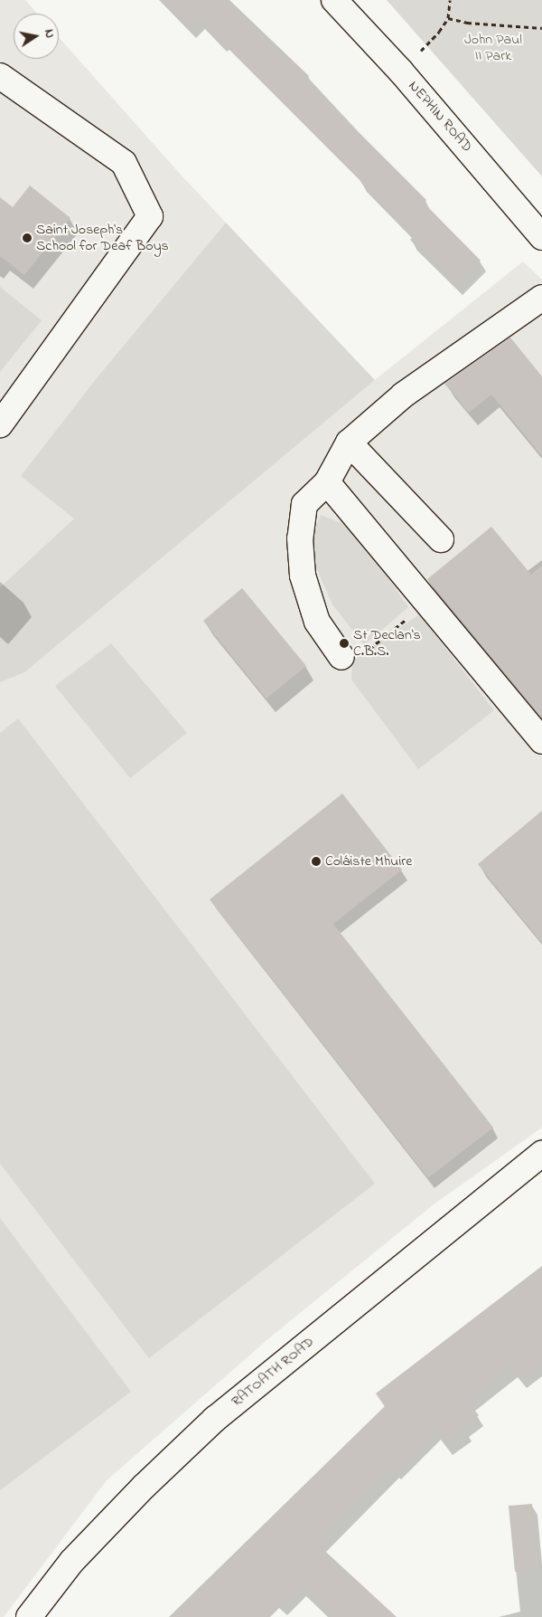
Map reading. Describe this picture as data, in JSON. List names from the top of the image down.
{
  "streets": {
    "main road": ["NEPHIN ROAD", "RATOATH ROAD"]
  },
  "parks": ["John Paul II Park"],
  "places": ["Saint Joseph's School for Deaf Boys", "St Declan's C.B.S.", "Coláiste Mhuire"],
  "north": "right"
}
